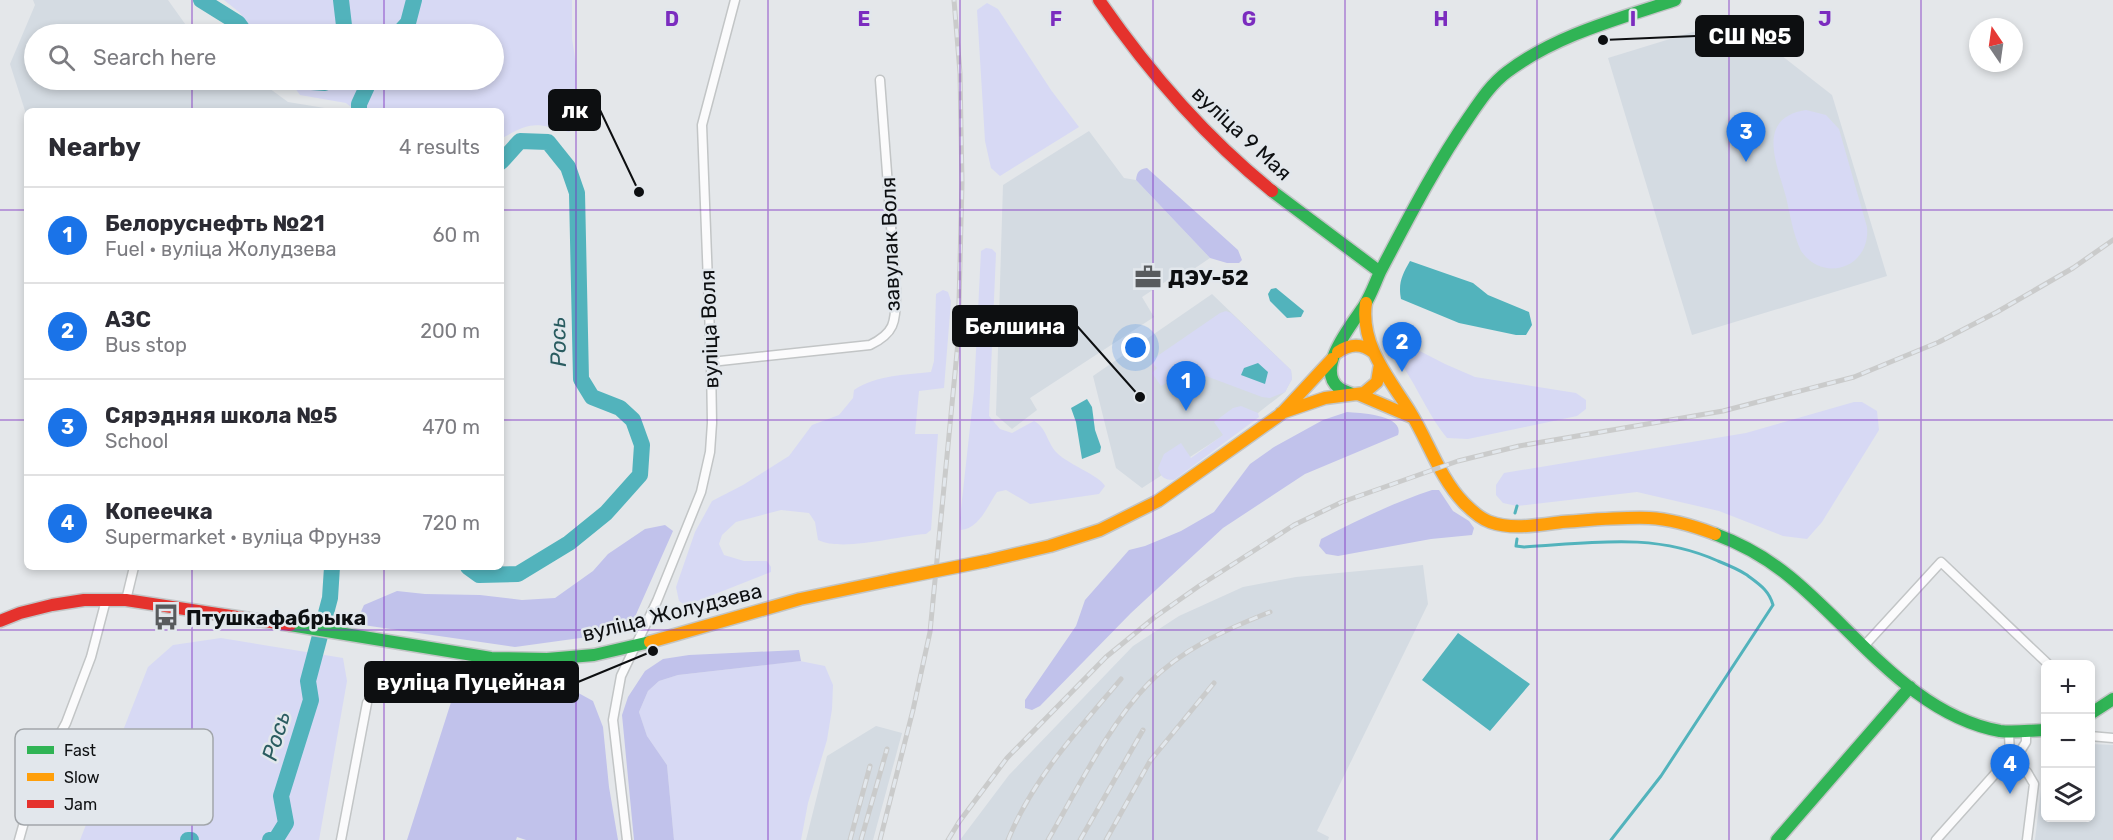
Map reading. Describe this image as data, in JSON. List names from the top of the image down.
{
  "streets": {
    "main road": ["вуліца 9 Мая", "вуліца Жолудзева"],
    "street": ["завулак Воля", "вуліца Воля"]
  },
  "crossings": [
    ["завулак Воля", "вуліца Воля"],
    ["вуліца Воля", "вуліца Жолудзева"]
  ],
  "water": ["Рось"],
  "places": {
    "other": [
      "СШ №5",
      "лк",
      "Белшина",
      "вуліца Пуцейная"
    ],
    "office": ["ДЭУ-52"],
    "bus stop": ["Птушкафабрыка"]
  },
  "legend": ["Fast", "Slow", "Jam"],
  "north": "top",
  "page": {
    "search": "Search here",
    "heading": ["Nearby", "4 results"],
    "pins": [
      "3",
      "2",
      "1",
      "4"
    ],
    "list": [
      {
        "mark": "1",
        "name": "Белоруснефть №21",
        "note": "Fuel · вуліца Жолудзева",
        "value": "60 m"
      },
      {
        "mark": "2",
        "name": "АЗС",
        "note": "Bus stop",
        "value": "200 m"
      },
      {
        "mark": "3",
        "name": "Сярэдняя школа №5",
        "note": "School",
        "value": "470 m"
      },
      {
        "mark": "4",
        "name": "Копеечка",
        "note": "Supermarket · вуліца Фрунзэ",
        "value": "720 m"
      }
    ],
    "map_buttons": ["+", "−"]
  },
  "grid": {
    "columns": [
      "D",
      "E",
      "F",
      "G",
      "H",
      "I",
      "J"
    ]
  }
}
